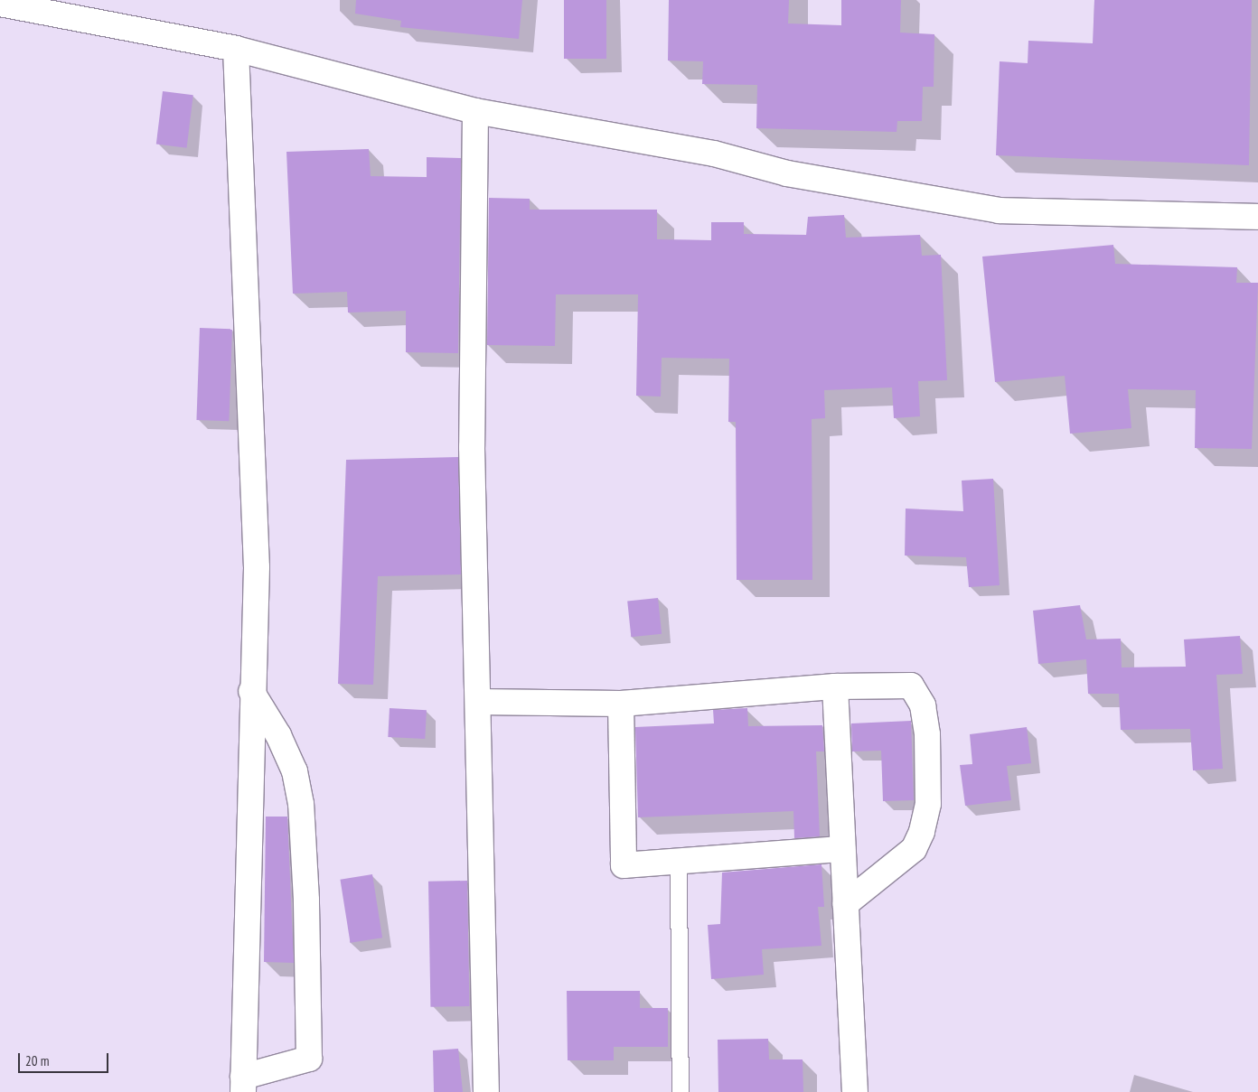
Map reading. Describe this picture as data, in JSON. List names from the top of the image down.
{
  "scale_bar": "20 m"
}
